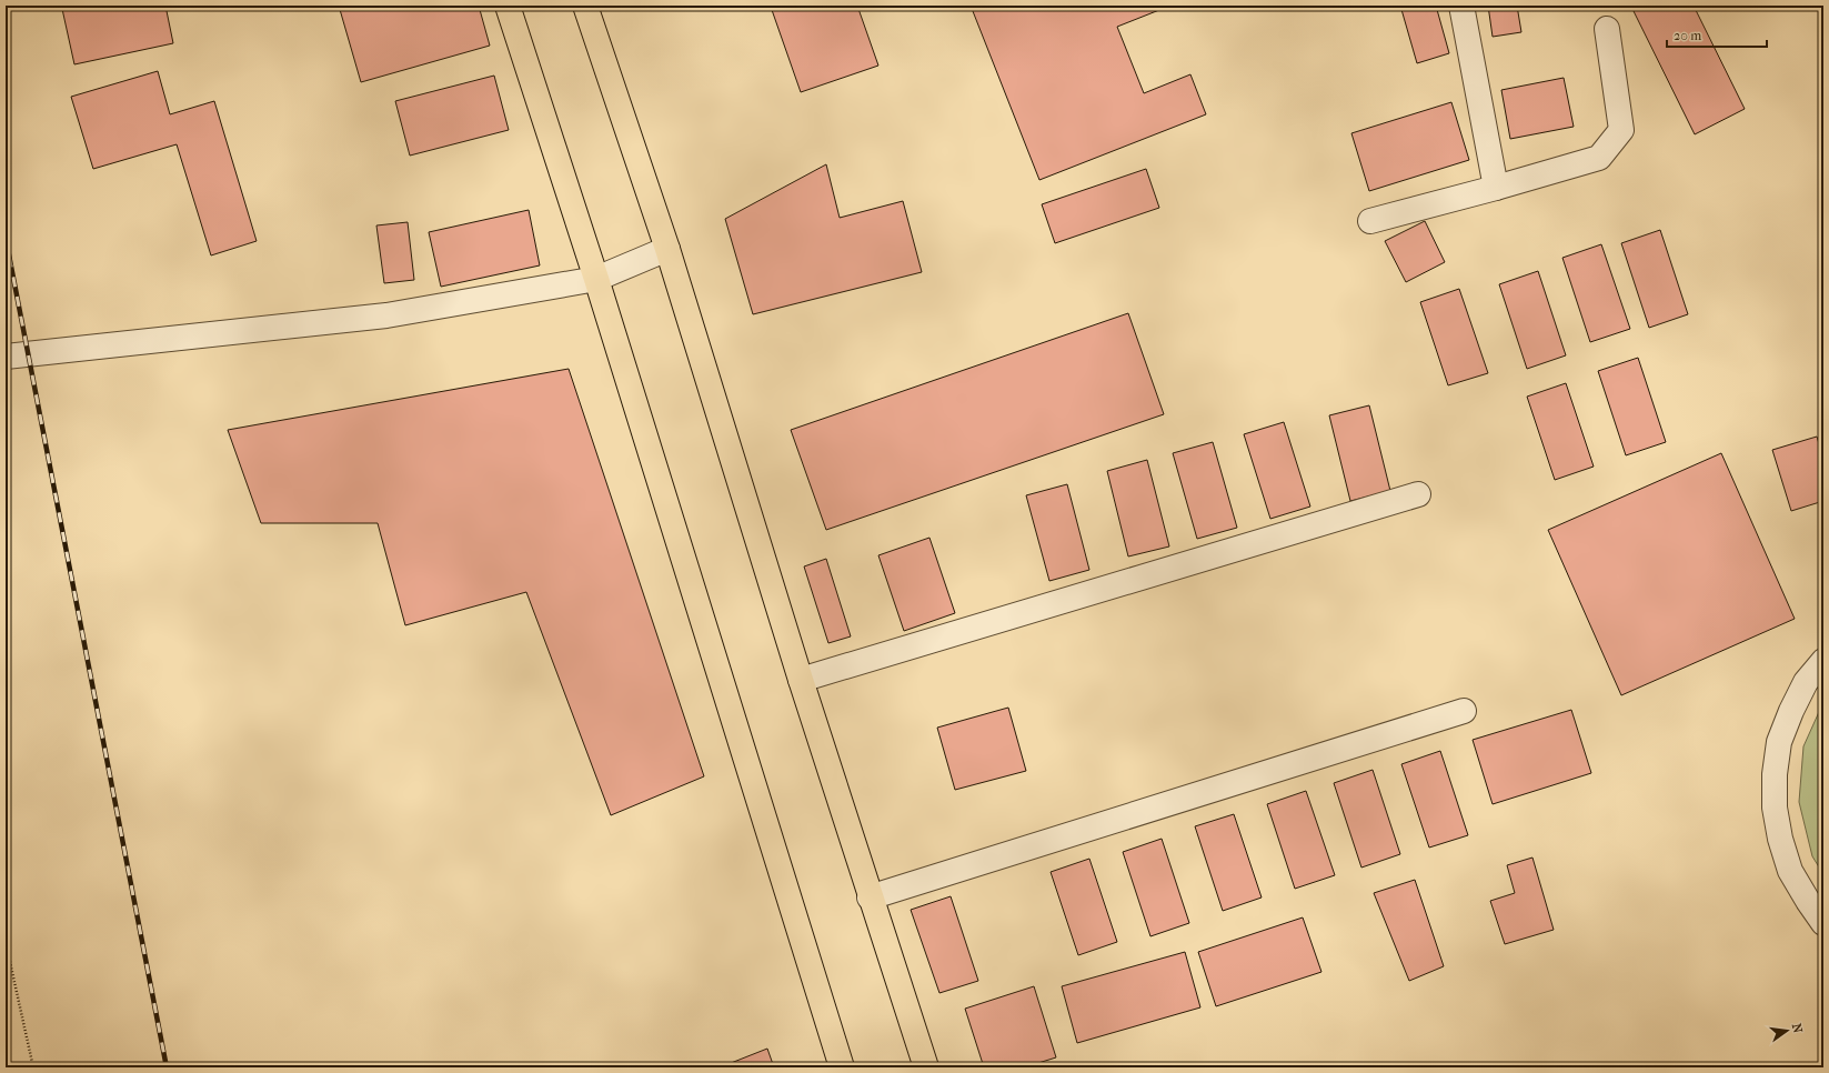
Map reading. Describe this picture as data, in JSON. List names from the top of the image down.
{
  "scale_bar": "20 m",
  "north": "right"
}
